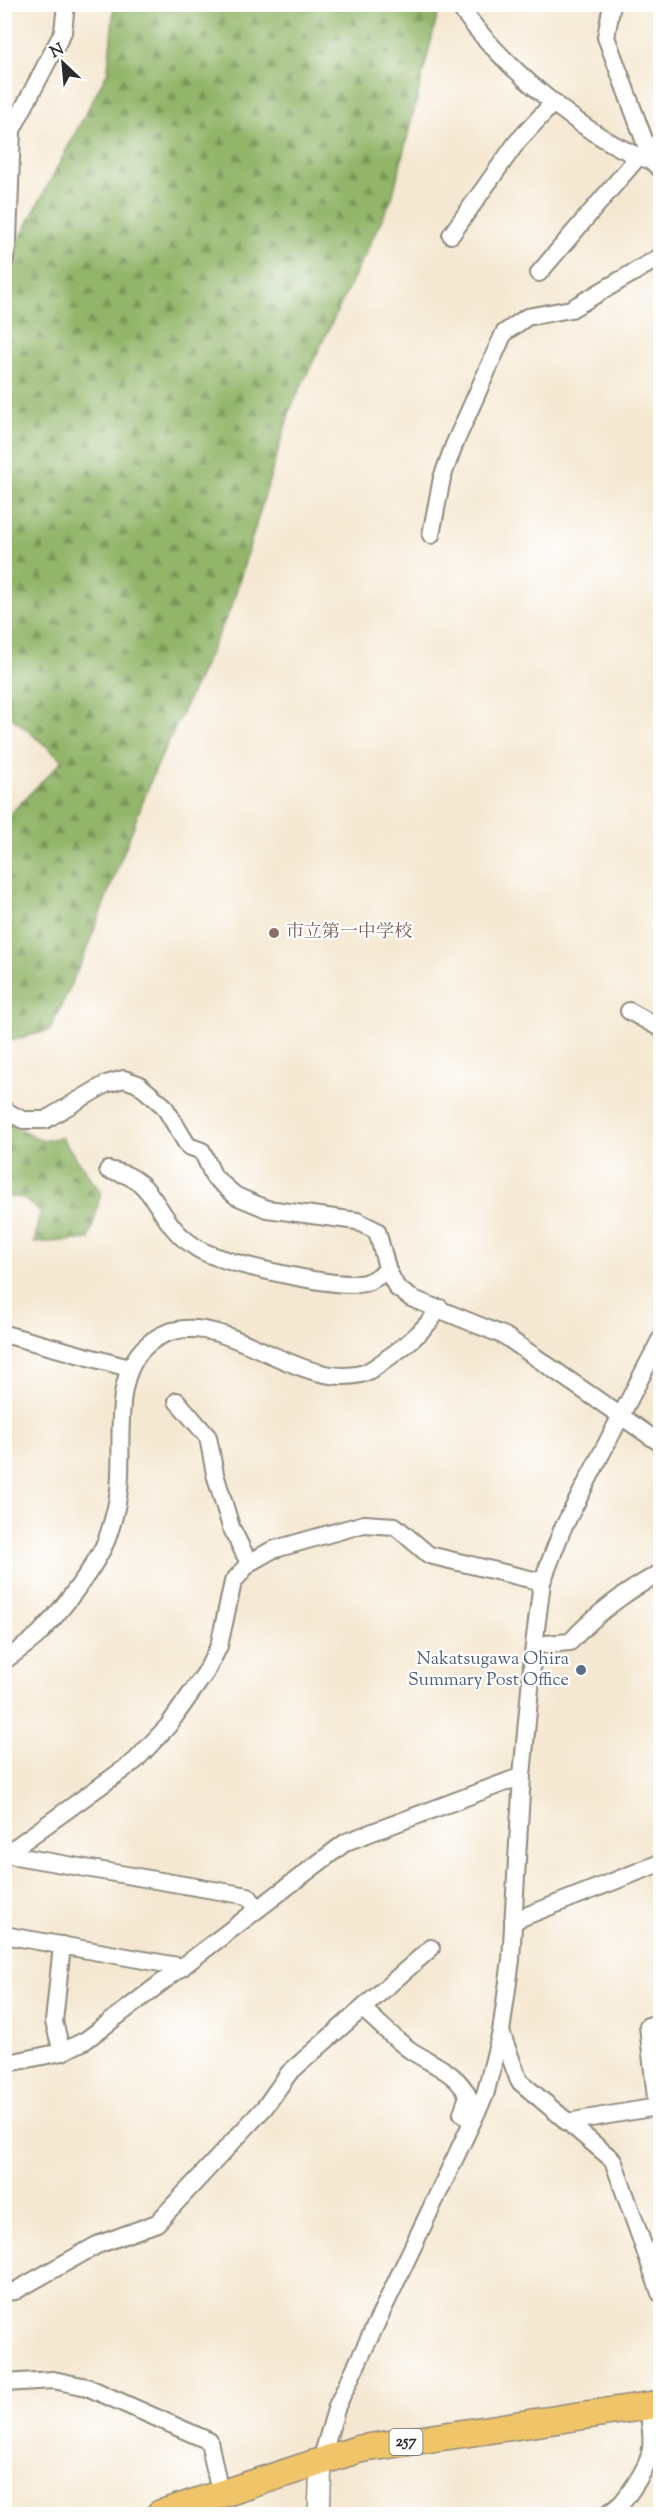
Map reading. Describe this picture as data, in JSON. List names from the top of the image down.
{
  "streets": {
    "highway": ["257"]
  },
  "places": ["市立第一中学校", "Nakatsugawa Ohira Summary Post Office"],
  "north": "top left"
}
